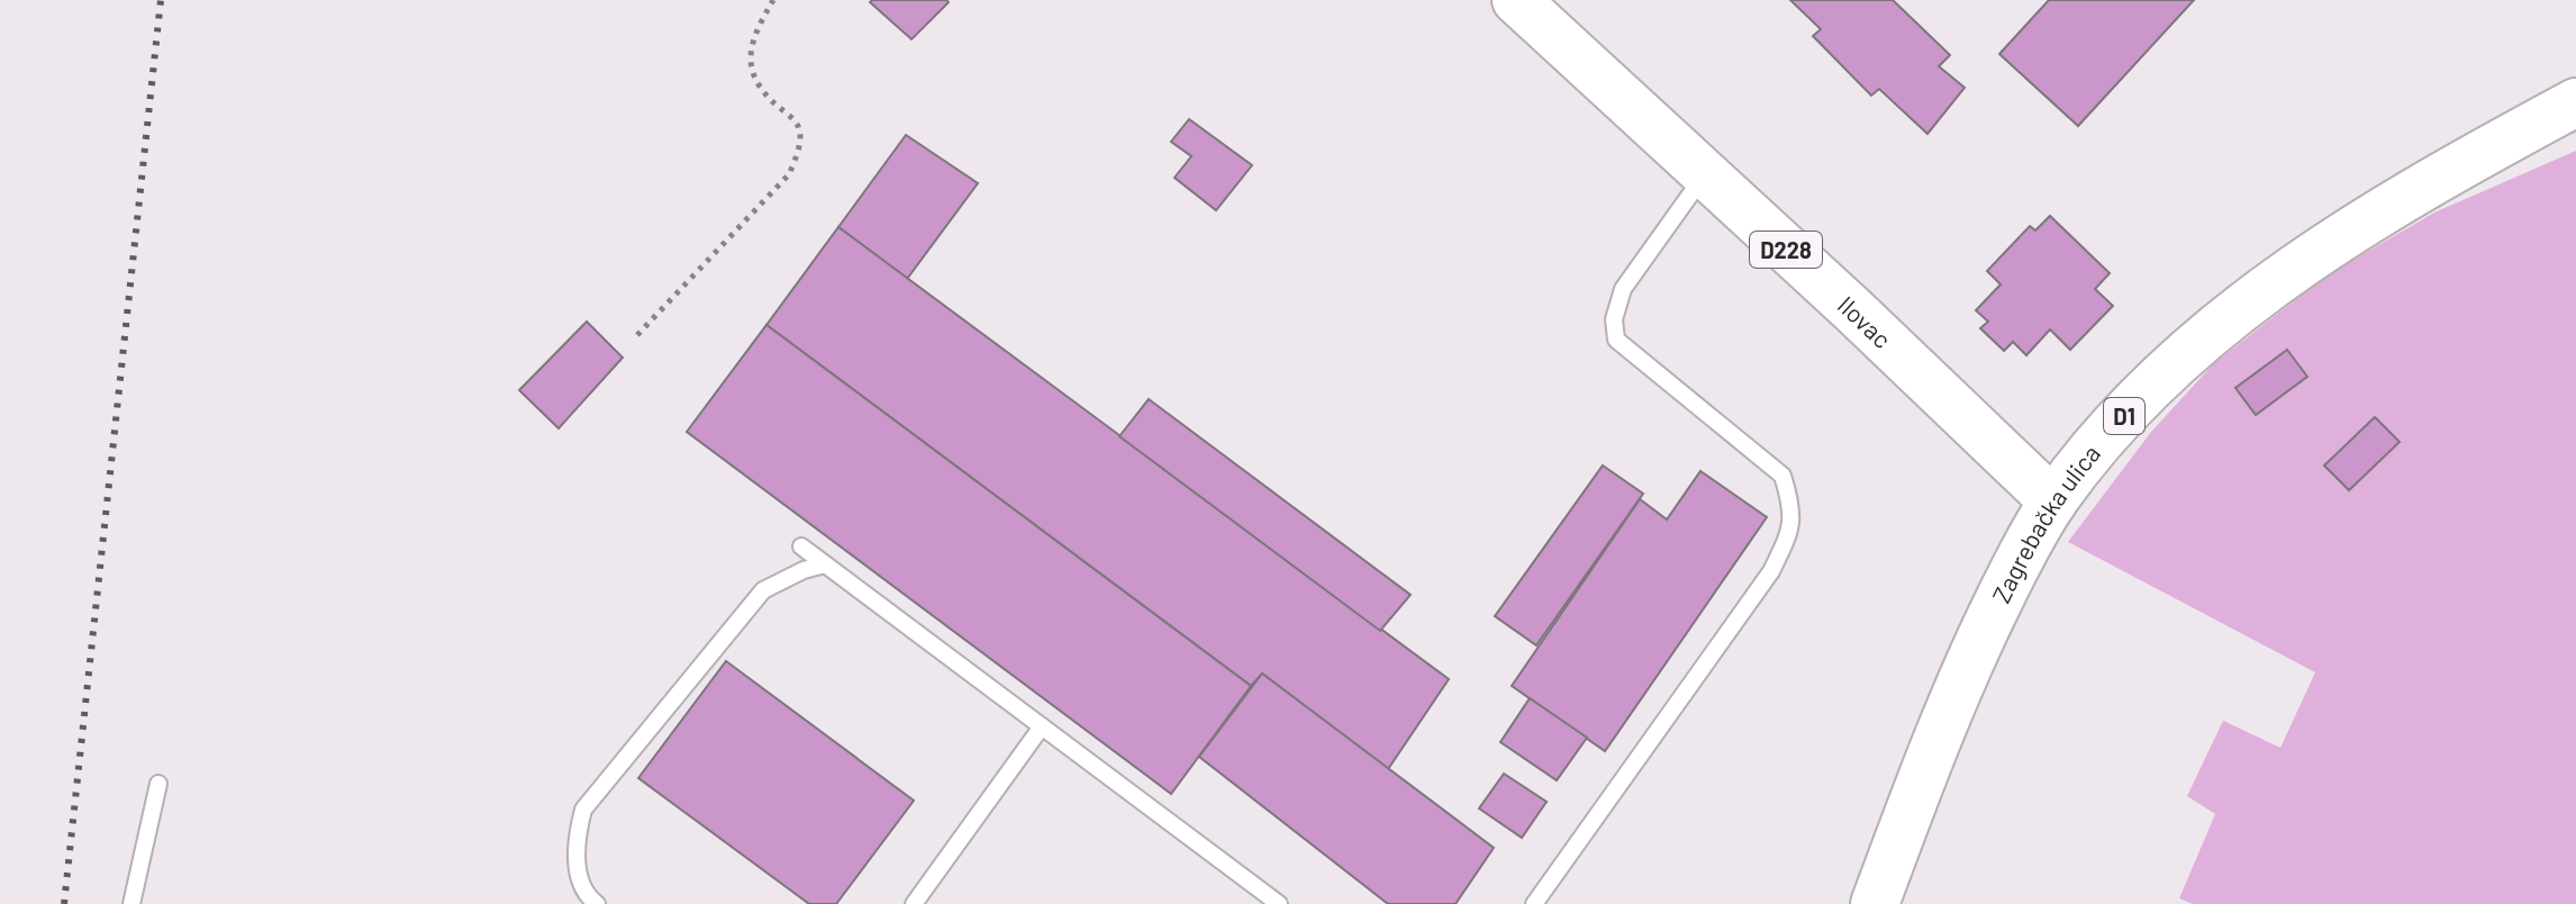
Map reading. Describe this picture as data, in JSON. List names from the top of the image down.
{
  "streets": {
    "main road": [
      "D228",
      "Ilovac",
      "D1",
      "Zagrebačka ulica"
    ]
  },
  "crossings": [
    ["Ilovac", "Zagrebačka ulica"]
  ]
}
